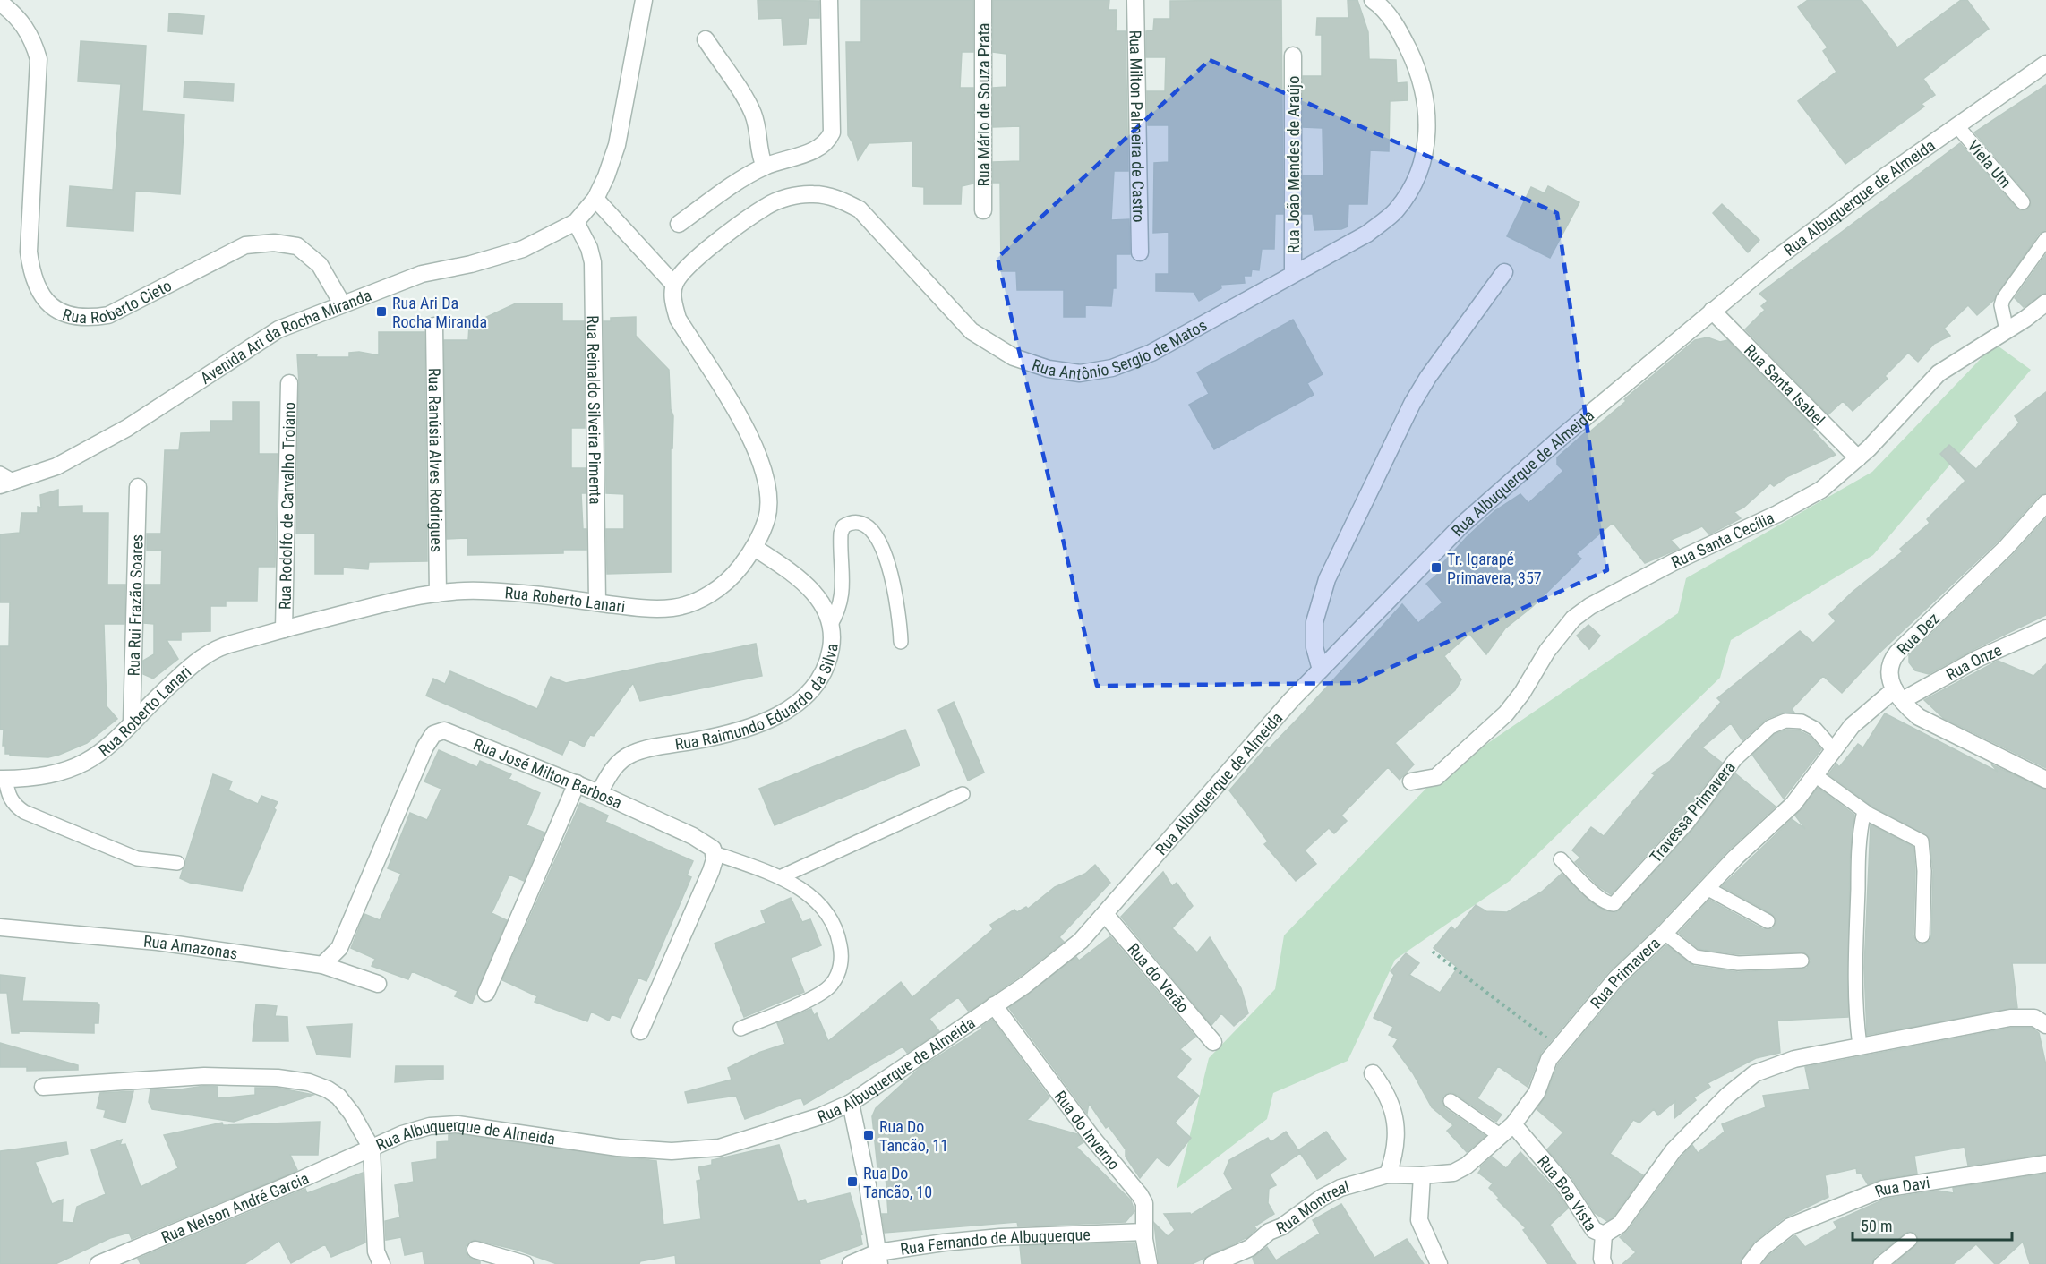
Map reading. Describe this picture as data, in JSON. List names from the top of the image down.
{
  "streets": {
    "street": [
      "Rua Mário de Souza Prata",
      "Rua Milton Palmeira de Castro",
      "Rua João Mendes de Araújo",
      "Rua Albuquerque de Almeida",
      "Rua Roberto Cieto",
      "Avenida Ari da Rocha Miranda",
      "Rua Antônio Sergio de Matos",
      "Rua Santa Isabel",
      "Rua Reinaldo Silveira Pimenta",
      "Rua Ranúsia Alves Rodrigues",
      "Rua Rodolfo de Carvalho Troiano",
      "Rua Santa Cecília",
      "Rua Roberto Lanari",
      "Rua Rui Frazão Soares",
      "Rua Dez",
      "Rua Onze",
      "Rua Raimundo Eduardo da Silva",
      "Rua José Milton Barbosa",
      "Rua Amazonas",
      "Rua Primavera",
      "Rua do Verão",
      "Rua do Inverno",
      "Rua Davi",
      "Rua Boa Vista",
      "Rua Nelson André Garcia",
      "Rua Montreal",
      "Rua Fernando de Albuquerque"
    ],
    "lane": ["Viela Um", "Travessa Primavera"]
  },
  "crossings": [
    ["Viela Um", "Rua Albuquerque de Almeida"],
    ["Rua João Mendes de Araújo", "Rua Antônio Sergio de Matos"],
    ["Rua Albuquerque de Almeida", "Rua Santa Isabel"],
    ["Rua Albuquerque de Almeida", "Rua do Verão"],
    ["Rua Albuquerque de Almeida", "Rua do Inverno"],
    ["Rua Albuquerque de Almeida", "Rua Nelson André Garcia"],
    ["Rua Roberto Cieto", "Avenida Ari da Rocha Miranda"],
    ["Avenida Ari da Rocha Miranda", "Rua Reinaldo Silveira Pimenta"],
    ["Rua Antônio Sergio de Matos", "Rua Roberto Lanari"],
    ["Rua Santa Isabel", "Rua Santa Cecília"],
    ["Rua Reinaldo Silveira Pimenta", "Rua Roberto Lanari"],
    ["Rua Ranúsia Alves Rodrigues", "Rua Roberto Lanari"],
    ["Rua Rodolfo de Carvalho Troiano", "Rua Roberto Lanari"],
    ["Rua Roberto Lanari", "Rua Rui Frazão Soares"],
    ["Rua Roberto Lanari", "Rua Raimundo Eduardo da Silva"],
    ["Rua Dez", "Rua Onze"],
    ["Rua Dez", "Rua Primavera"],
    ["Rua Onze", "Rua Primavera"],
    ["Rua Raimundo Eduardo da Silva", "Rua José Milton Barbosa"],
    ["Rua José Milton Barbosa", "Rua Amazonas"],
    ["Travessa Primavera", "Rua Primavera"],
    ["Rua Primavera", "Rua Boa Vista"],
    ["Rua Primavera", "Rua Montreal"],
    ["Rua do Inverno", "Rua Fernando de Albuquerque"]
  ],
  "places": {
    "transit": [
      "Rua Ari Da Rocha Miranda",
      "Tr. Igarapé Primavera, 357",
      "Rua Do Tancão, 11",
      "Rua Do Tancão, 10"
    ]
  },
  "scale_bar": "50 m"
}
